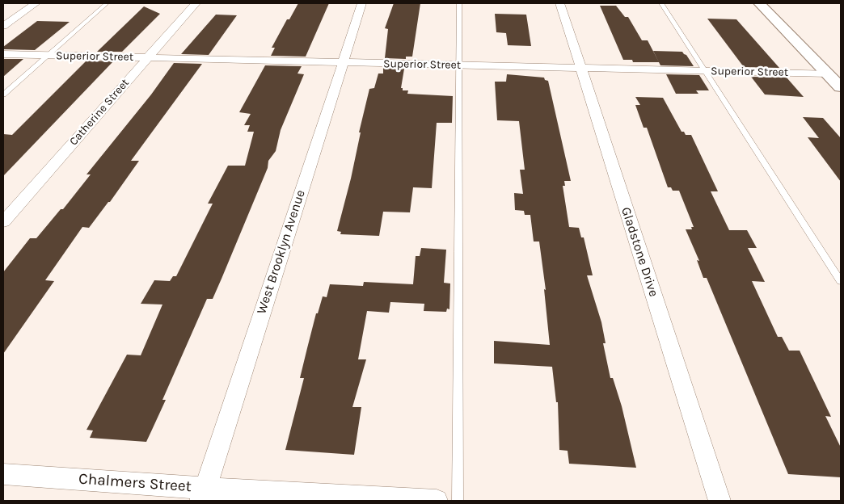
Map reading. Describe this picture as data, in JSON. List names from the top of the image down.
{
  "streets": {
    "street": [
      "Superior Street",
      "Catherine Street",
      "West Brooklyn Avenue",
      "Gladstone Drive",
      "Chalmers Street"
    ]
  },
  "crossings": [
    ["Superior Street", "Catherine Street"],
    ["Superior Street", "West Brooklyn Avenue"],
    ["Superior Street", "Gladstone Drive"],
    ["West Brooklyn Avenue", "Chalmers Street"]
  ]
}
